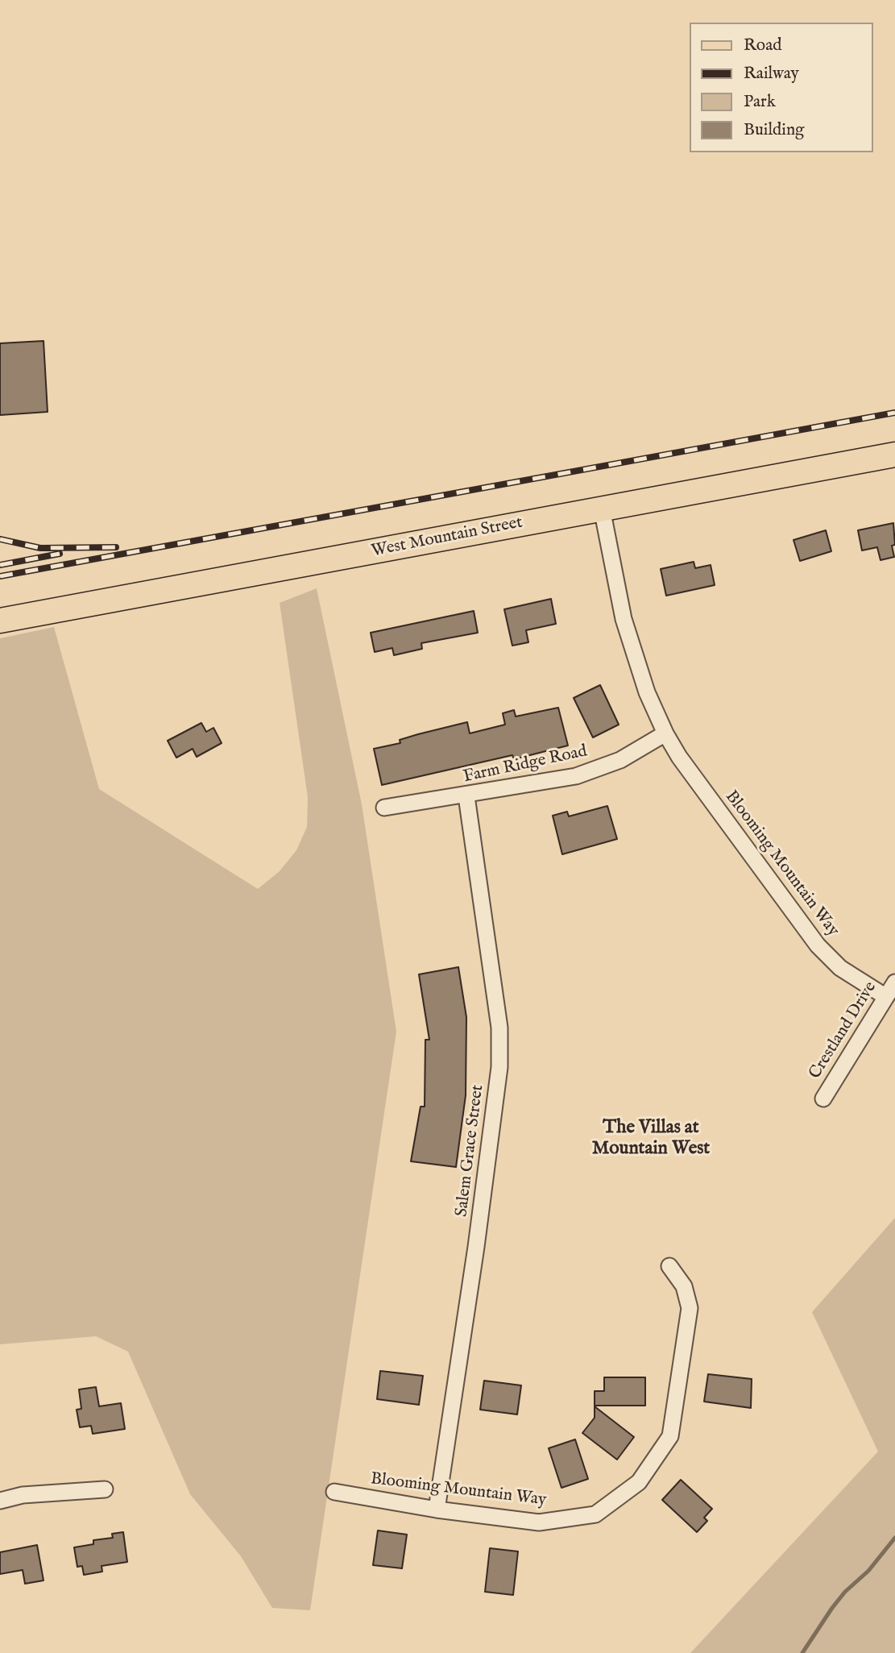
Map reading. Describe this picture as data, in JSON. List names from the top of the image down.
{
  "streets": {
    "main road": ["West Mountain Street"],
    "street": [
      "Farm Ridge Road",
      "Blooming Mountain Way",
      "Crestland Drive",
      "Salem Grace Street"
    ]
  },
  "crossings": [
    ["West Mountain Street", "Blooming Mountain Way"],
    ["Farm Ridge Road", "Blooming Mountain Way"],
    ["Farm Ridge Road", "Salem Grace Street"],
    ["Blooming Mountain Way", "Crestland Drive"],
    ["Blooming Mountain Way", "Salem Grace Street"]
  ],
  "districts": ["The Villas at Mountain West"],
  "legend": [
    "Road",
    "Railway",
    "Park",
    "Building"
  ]
}
